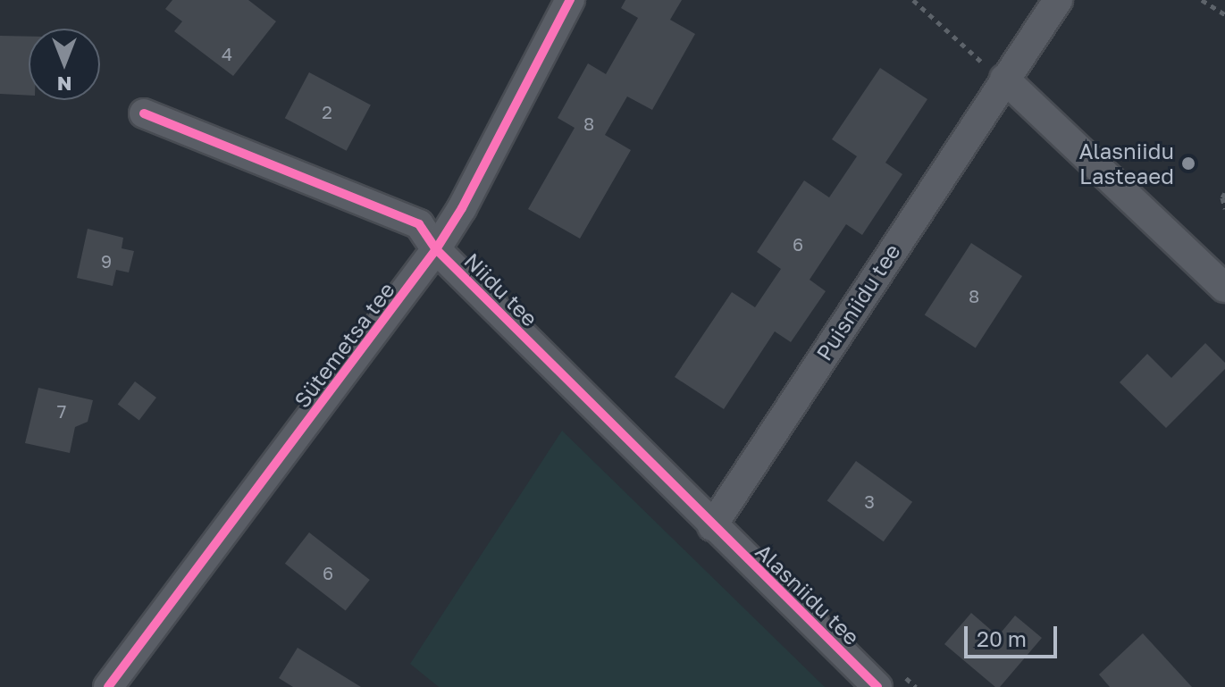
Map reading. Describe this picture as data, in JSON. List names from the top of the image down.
{
  "streets": {
    "street": [
      "Niidu tee",
      "Puisniidu tee",
      "Sütemetsa tee",
      "Alasniidu tee"
    ]
  },
  "crossings": [
    ["Niidu tee", "Puisniidu tee"],
    ["Niidu tee", "Sütemetsa tee"],
    ["Niidu tee", "Alasniidu tee"],
    ["Puisniidu tee", "Alasniidu tee"]
  ],
  "places": ["Alasniidu Lasteaed"],
  "house_numbers": [
    "4",
    "2",
    "8",
    "6",
    "9",
    "8",
    "7",
    "3",
    "6"
  ],
  "scale_bar": "20 m",
  "north": "bottom"
}
